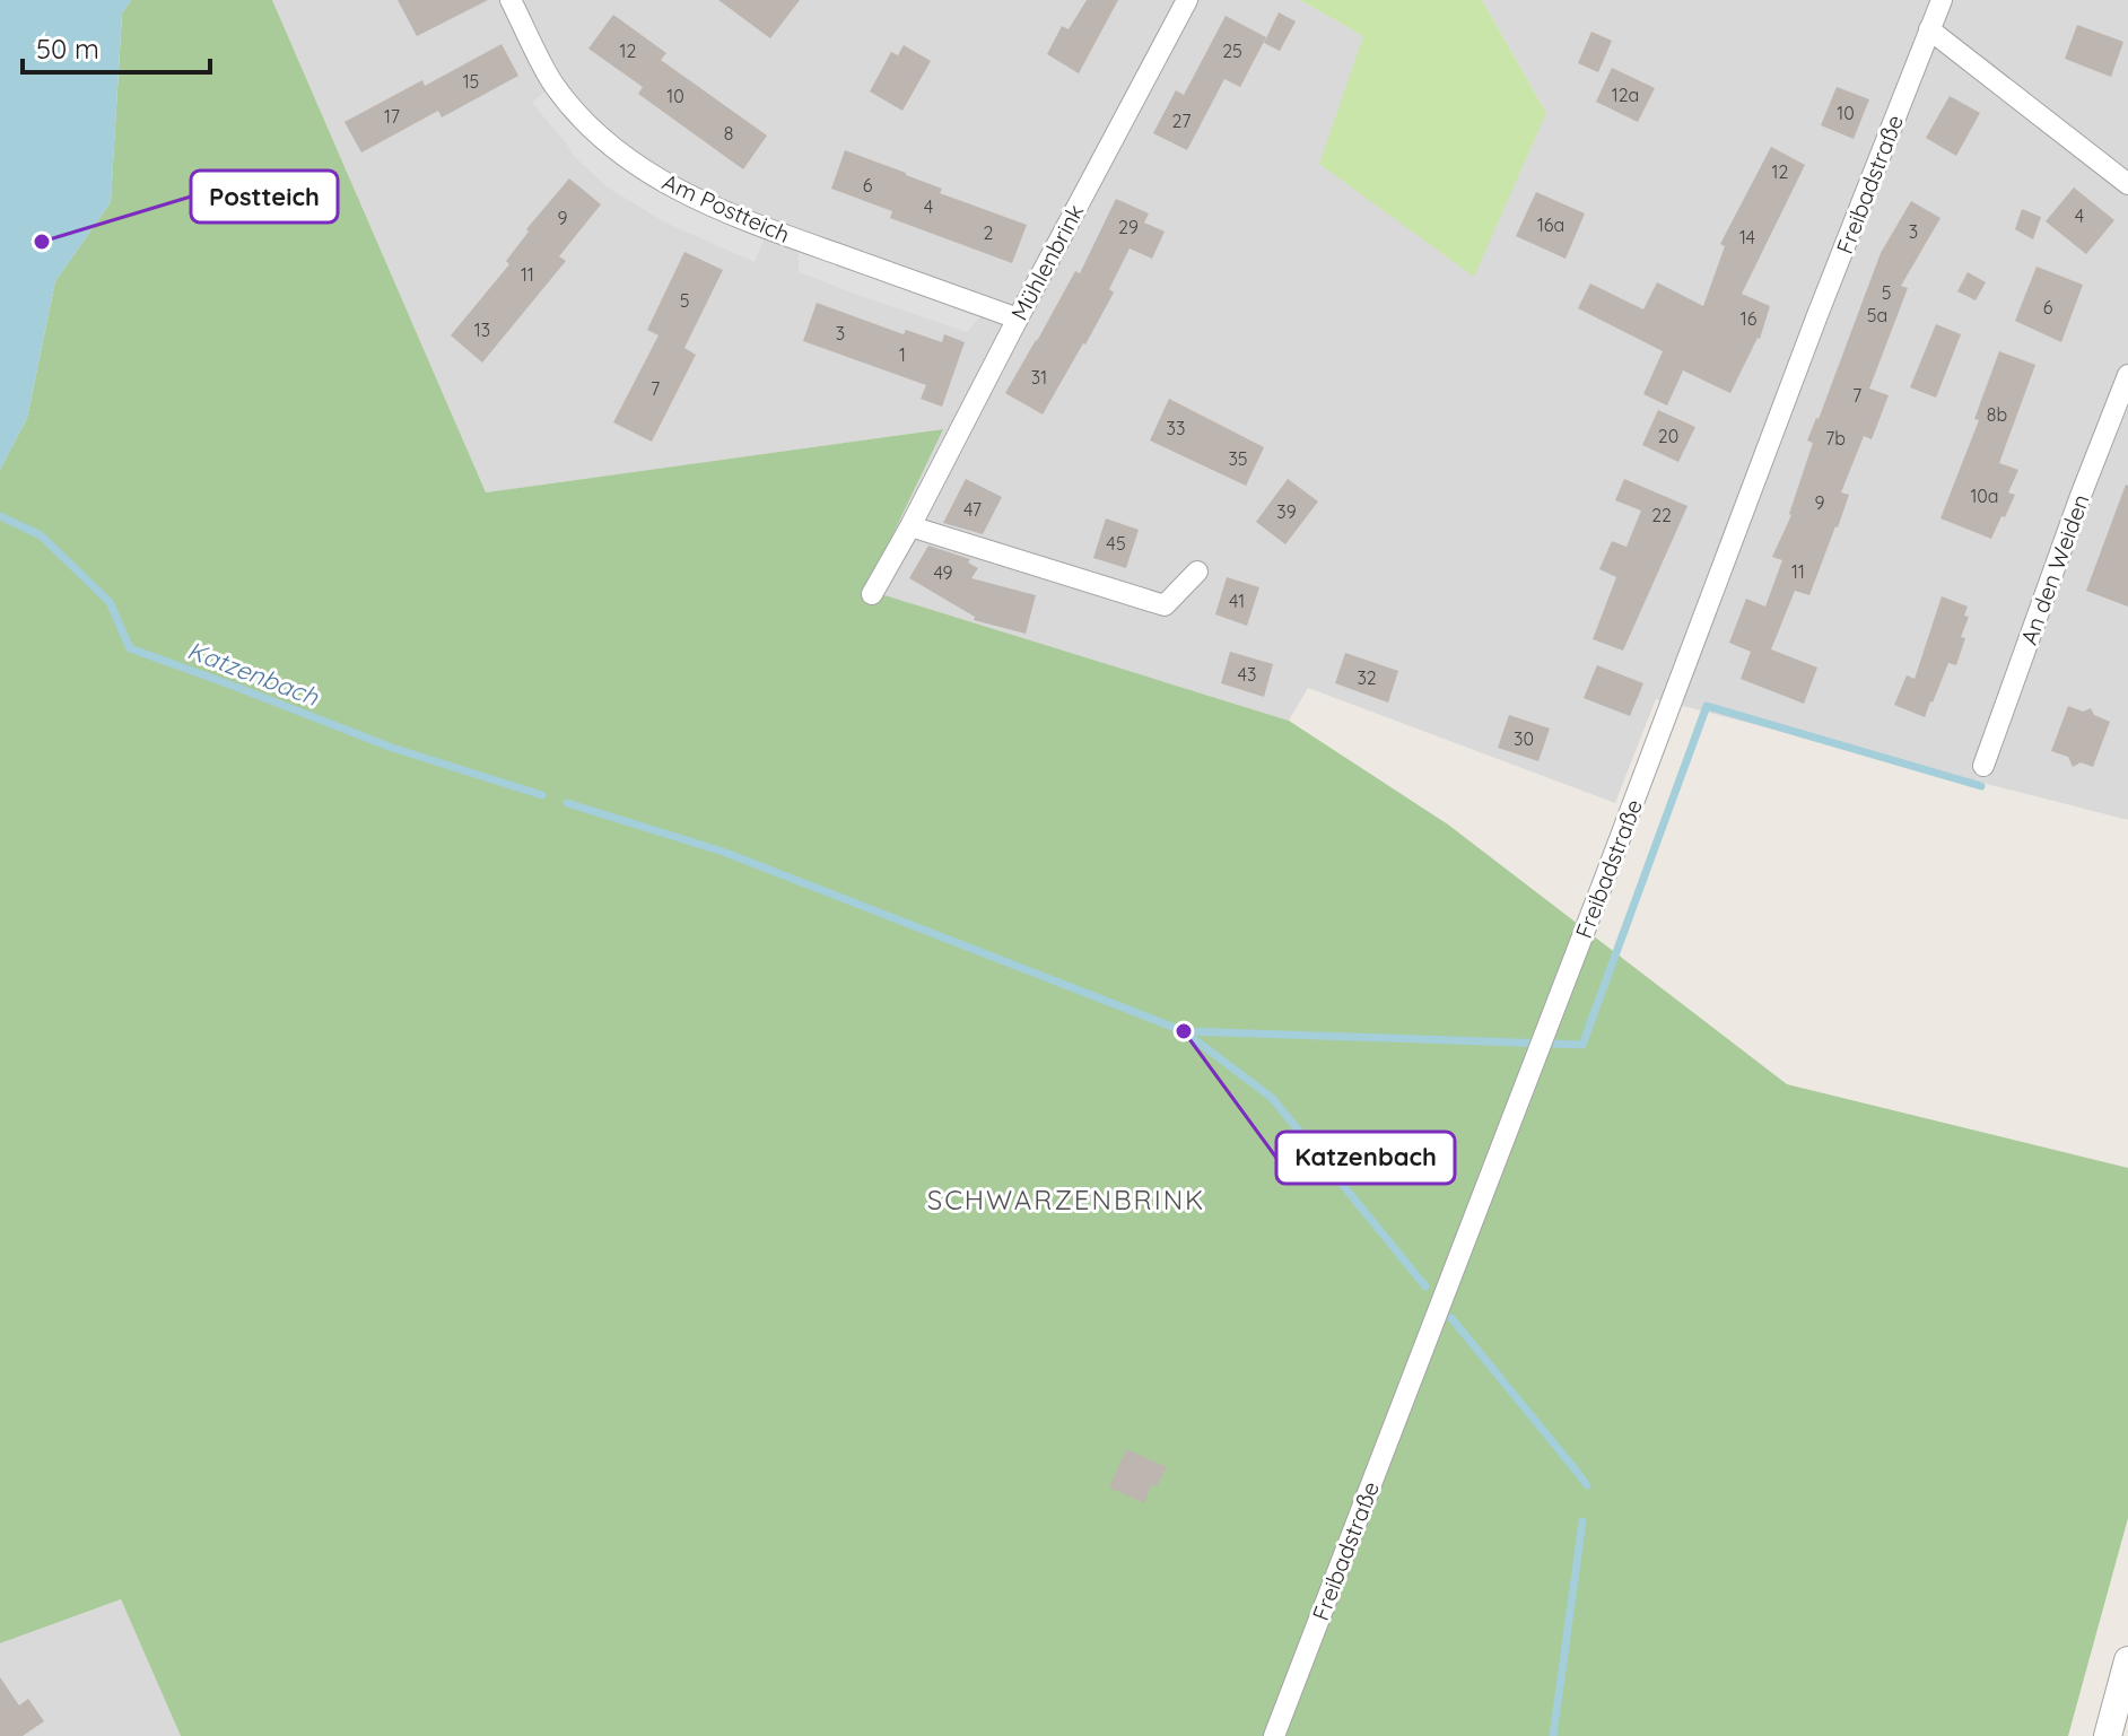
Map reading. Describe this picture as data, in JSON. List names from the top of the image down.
{
  "streets": {
    "street": [
      "Freibadstraße",
      "Am Postteich",
      "Mühlenbrink",
      "An den Weiden"
    ]
  },
  "crossings": [
    ["Am Postteich", "Mühlenbrink"]
  ],
  "districts": ["SCHWARZENBRINK"],
  "water": ["Katzenbach"],
  "places": ["Postteich", "Katzenbach"],
  "house_numbers": [
    "12",
    "25",
    "15",
    "12a",
    "10",
    "10",
    "17",
    "27",
    "8",
    "12",
    "6",
    "4",
    "4",
    "9",
    "16a",
    "29",
    "3",
    "2",
    "14",
    "11",
    "5",
    "5",
    "6",
    "5a",
    "16",
    "13",
    "3",
    "1",
    "31",
    "7",
    "7",
    "8b",
    "33",
    "20",
    "7b",
    "35",
    "10a",
    "9",
    "47",
    "39",
    "22",
    "45",
    "11",
    "49",
    "41",
    "43",
    "32",
    "30"
  ],
  "scale_bar": "50 m"
}
